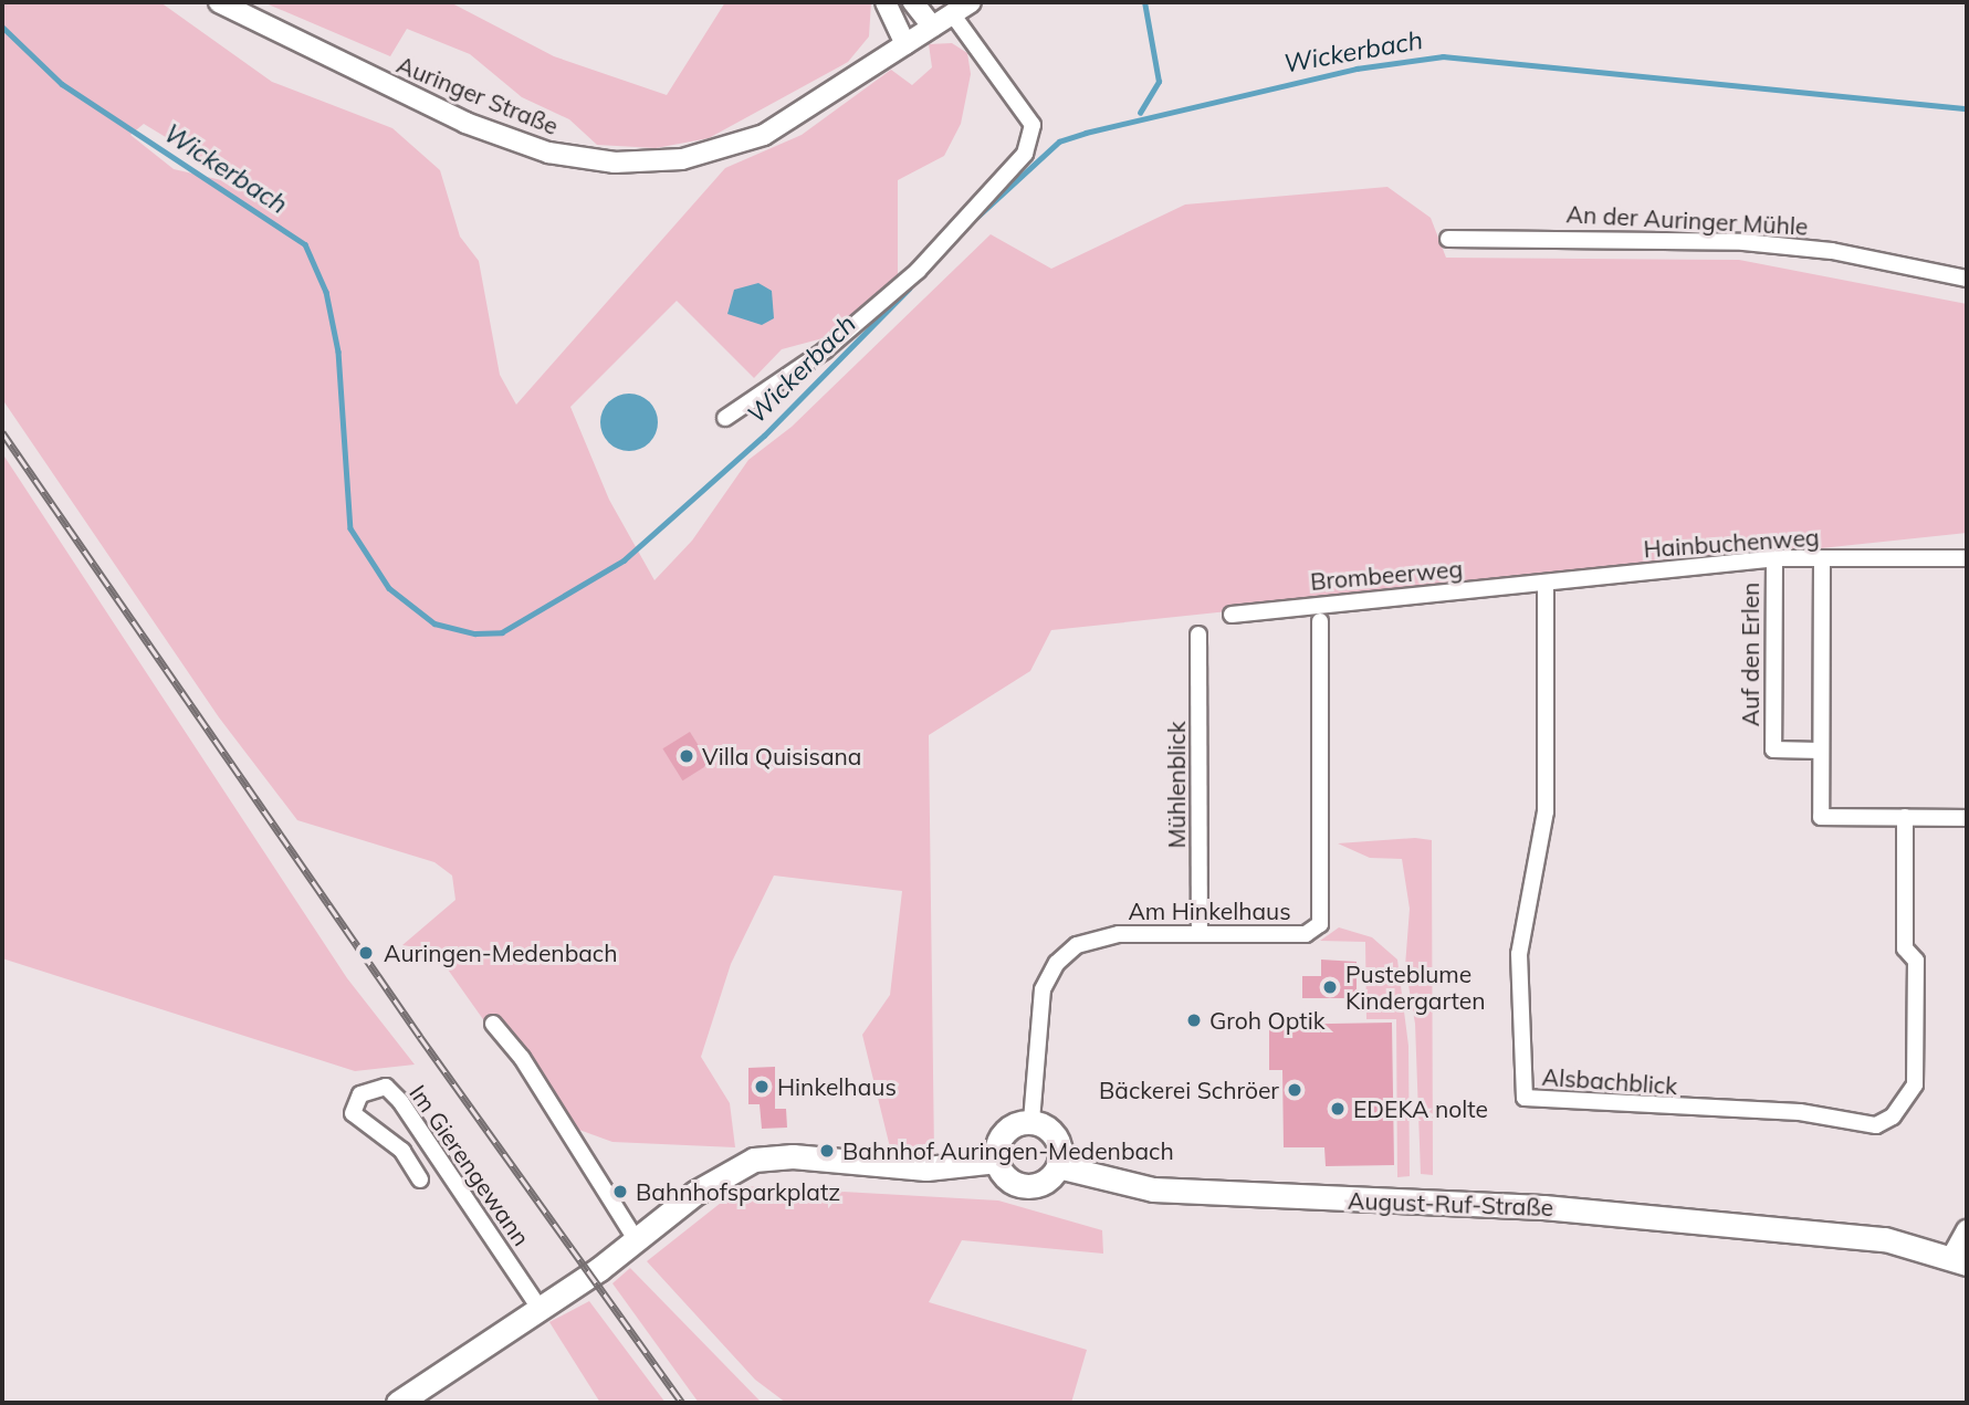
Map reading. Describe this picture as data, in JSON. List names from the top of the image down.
{
  "streets": {
    "main road": ["August-Ruf-Straße"],
    "street": [
      "Auringer Straße",
      "An der Auringer Mühle",
      "Hainbuchenweg",
      "Brombeerweg",
      "Auf den Erlen",
      "Mühlenblick",
      "Am Hinkelhaus",
      "Alsbachblick",
      "Im Gierengewann"
    ]
  },
  "crossings": [
    ["Hainbuchenweg", "Brombeerweg"],
    ["Hainbuchenweg", "Auf den Erlen"],
    ["Hainbuchenweg", "Alsbachblick"],
    ["Brombeerweg", "Alsbachblick"],
    ["Mühlenblick", "Am Hinkelhaus"],
    ["Am Hinkelhaus", "August-Ruf-Straße"]
  ],
  "water": ["Wickerbach"],
  "places": [
    "Villa Quisisana",
    "Auringen-Medenbach",
    "Pusteblume Kindergarten",
    "Groh Optik",
    "Hinkelhaus",
    "Bäckerei Schröer",
    "EDEKA nolte",
    "Bahnhof Auringen-Medenbach",
    "Bahnhofsparkplatz"
  ]
}
